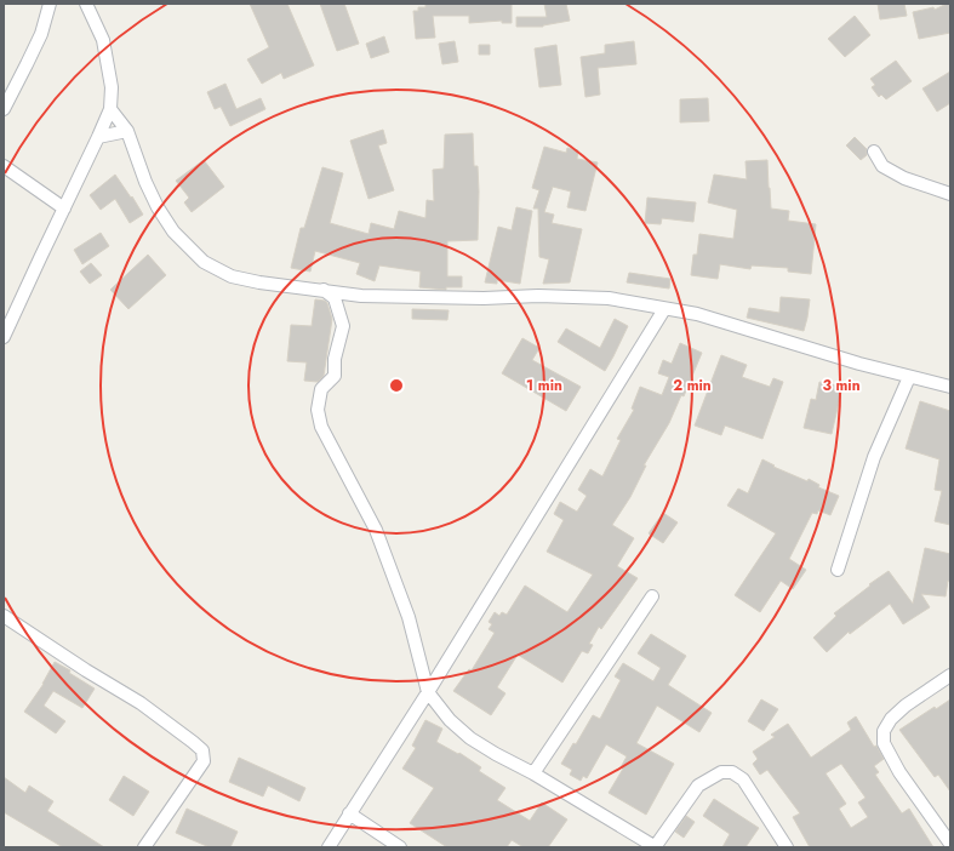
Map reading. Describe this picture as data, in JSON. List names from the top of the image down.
{
  "rings": ["1 min", "2 min", "3 min"]
}
